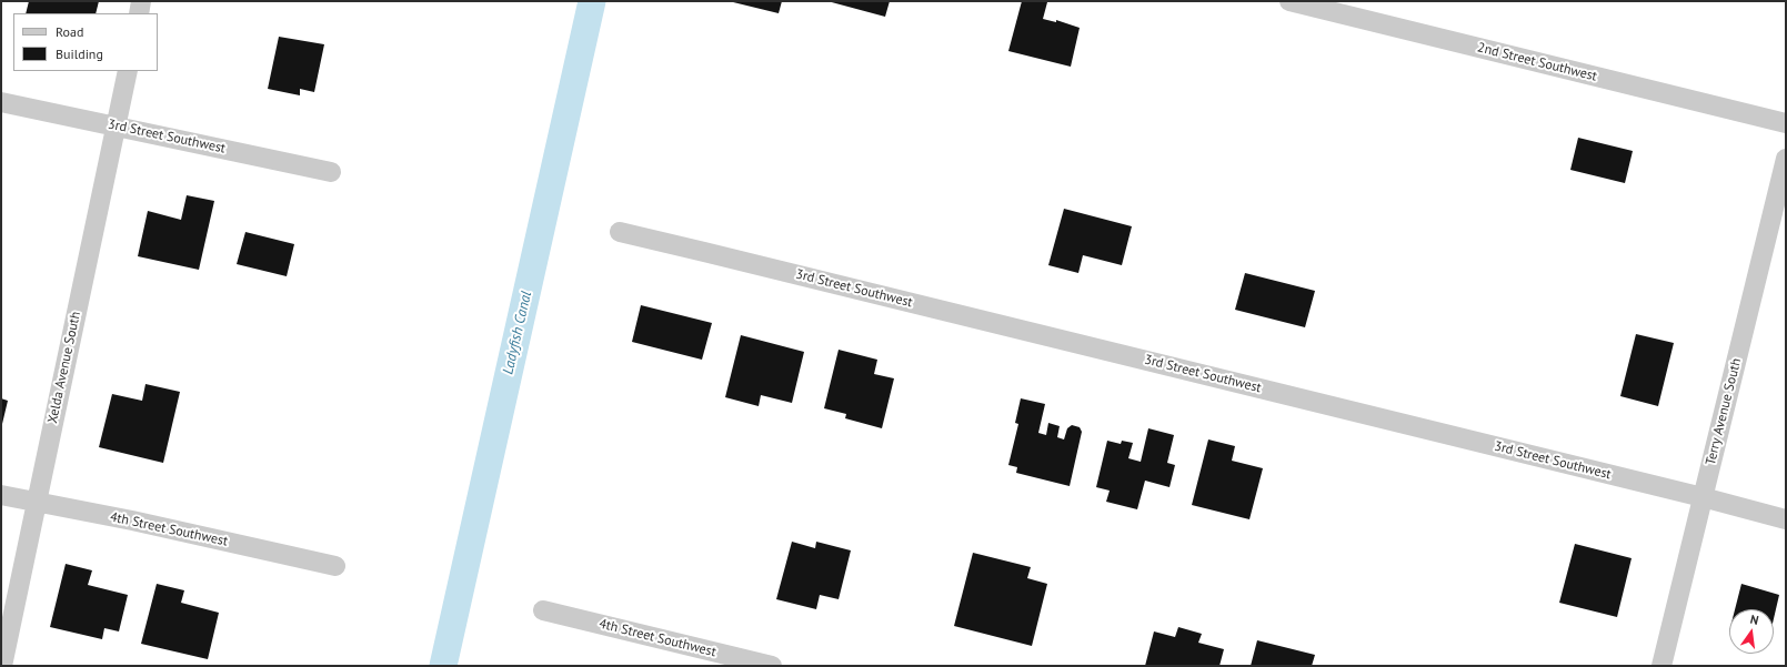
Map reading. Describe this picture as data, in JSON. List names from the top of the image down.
{
  "streets": {
    "street": [
      "2nd Street Southwest",
      "3rd Street Southwest",
      "Xelda Avenue South",
      "Terry Avenue South",
      "4th Street Southwest"
    ]
  },
  "crossings": [
    ["3rd Street Southwest", "Xelda Avenue South"],
    ["3rd Street Southwest", "Terry Avenue South"],
    ["Xelda Avenue South", "4th Street Southwest"]
  ],
  "water": ["Ladyfish Canal"],
  "legend": ["Road", "Building"],
  "north": "top"
}
